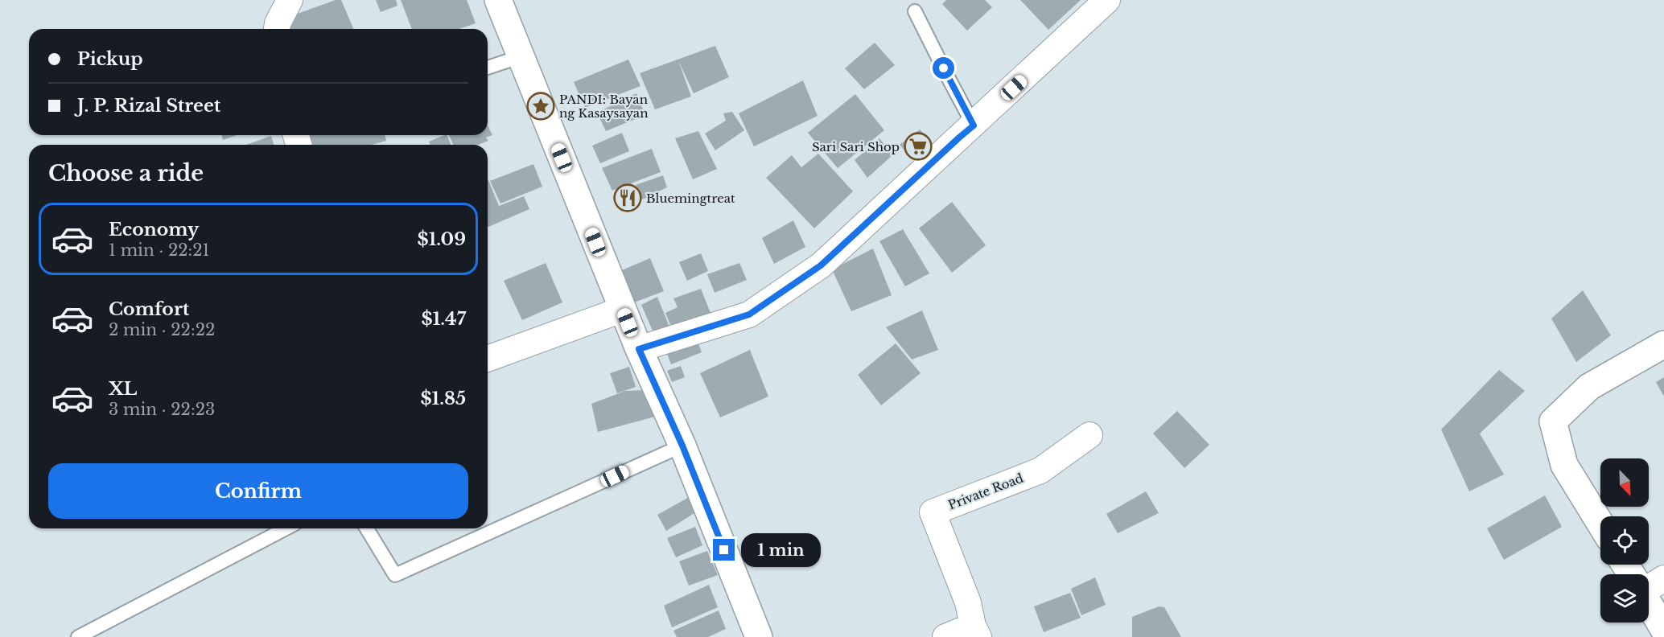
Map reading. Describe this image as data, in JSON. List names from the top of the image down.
{
  "streets": {
    "street": ["Private Road"]
  },
  "places": {
    "place": ["PANDI: Bayan ng Kasaysayan"],
    "supermarket": ["Sari Sari Shop"],
    "restaurant": ["Bluemingtreat"]
  },
  "north": "bottom right",
  "page": {
    "banner": ["Pickup", "J. P. Rizal Street"],
    "heading": "Choose a ride",
    "list": [
      {
        "name": "Economy",
        "note": "1 min · 22:21",
        "value": "$1.09"
      },
      {
        "name": "Comfort",
        "note": "2 min · 22:22",
        "value": "$1.47"
      },
      {
        "name": "XL",
        "note": "3 min · 22:23",
        "value": "$1.85"
      }
    ],
    "buttons": "Confirm",
    "bubble": "1 min"
  }
}
